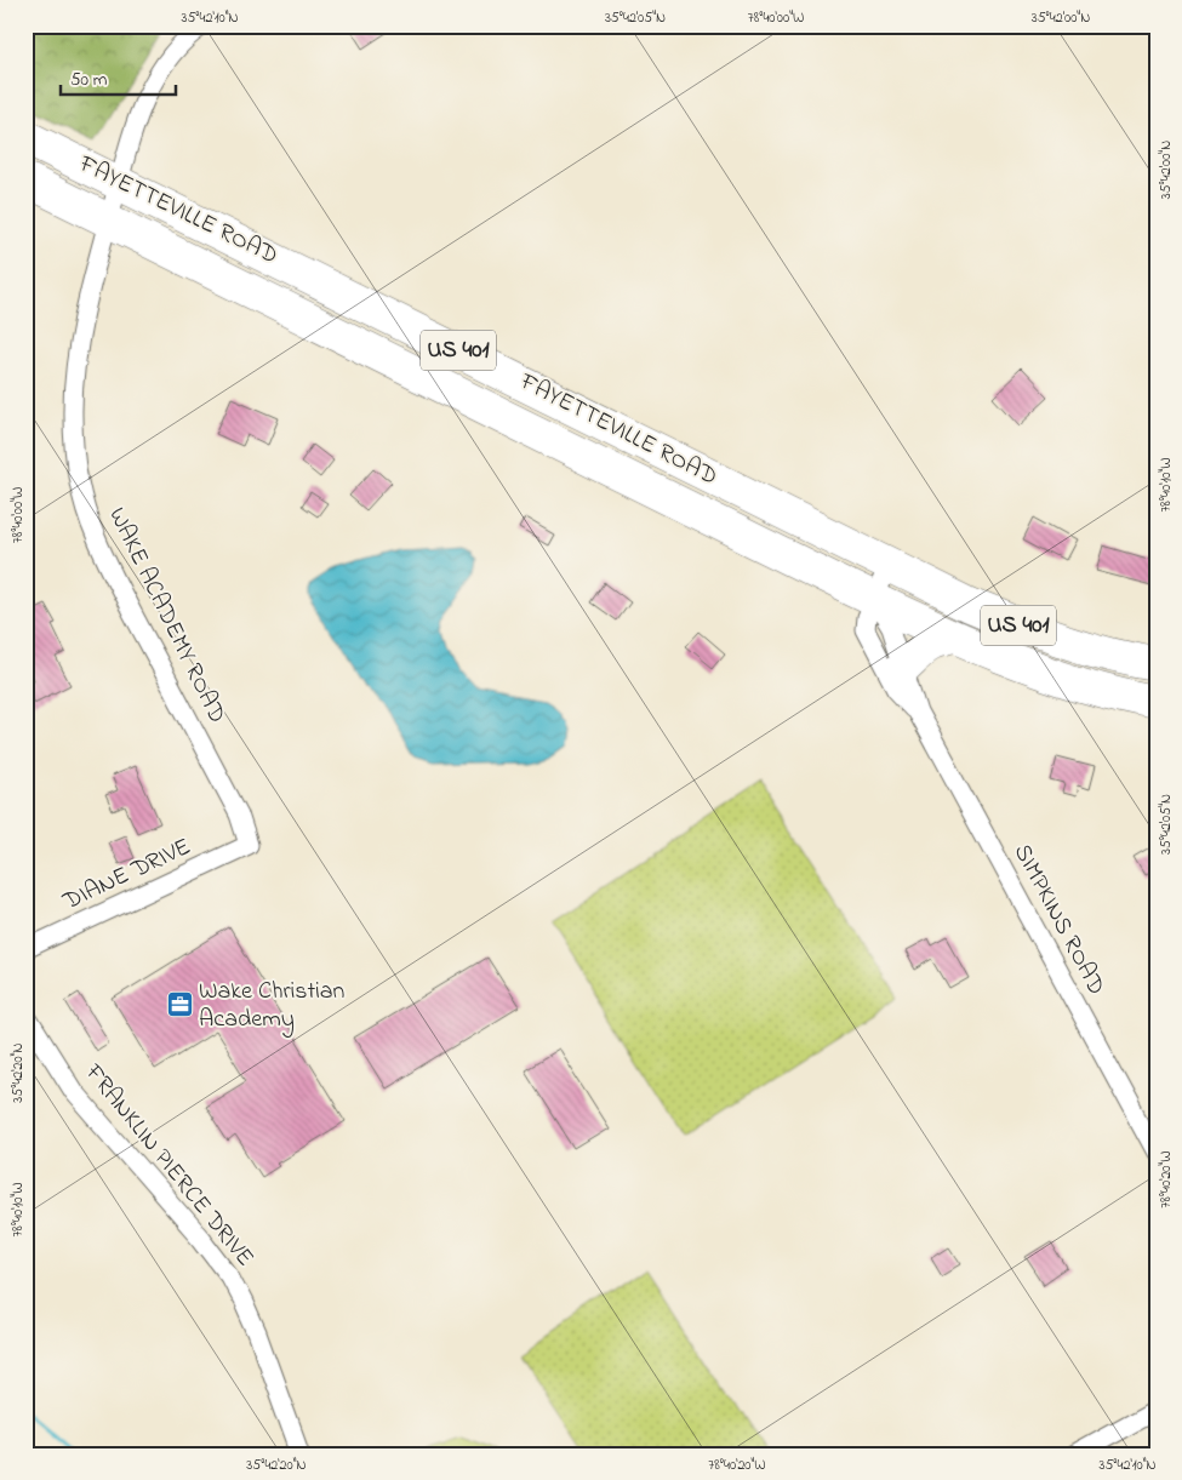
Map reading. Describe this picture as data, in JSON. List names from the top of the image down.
{
  "streets": {
    "highway": ["FAYETTEVILLE ROAD", "US 401"],
    "street": [
      "WAKE ACADEMY ROAD",
      "DIANE DRIVE",
      "SIMPKINS ROAD",
      "FRANKLIN PIERCE DRIVE"
    ]
  },
  "crossings": [
    ["FAYETTEVILLE ROAD", "WAKE ACADEMY ROAD"],
    ["FAYETTEVILLE ROAD", "SIMPKINS ROAD"],
    ["WAKE ACADEMY ROAD", "DIANE DRIVE"]
  ],
  "places": {
    "office": ["Wake Christian Academy"]
  },
  "scale_bar": "50 m",
  "coordinates": [
    "35°42'10\"N",
    "35°42'05\"N",
    "78°40'00\"W",
    "35°42'00\"N",
    "78°40'10\"W",
    "35°42'20\"N",
    "78°40'20\"W"
  ]
}
